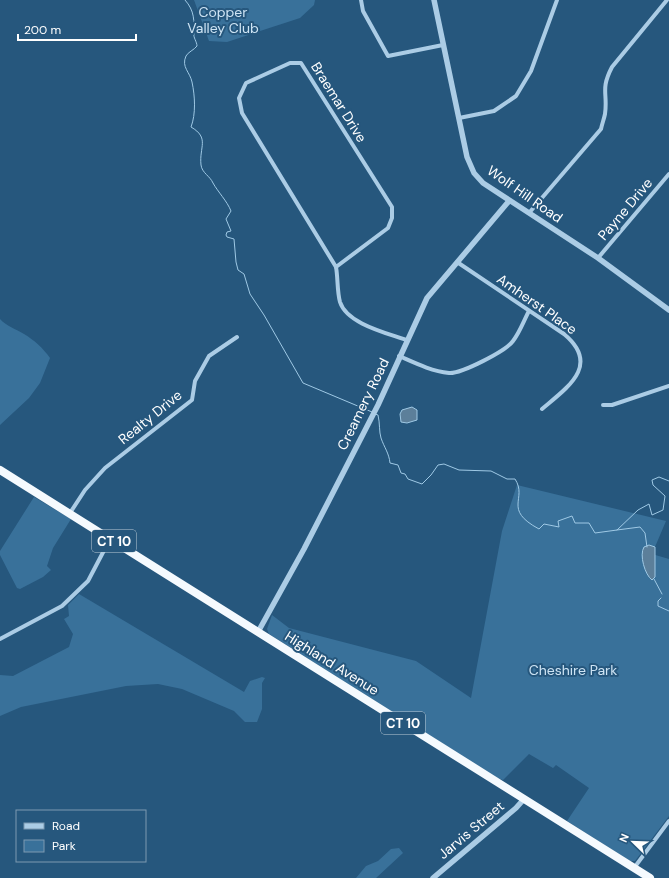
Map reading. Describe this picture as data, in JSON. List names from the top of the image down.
{
  "streets": {
    "highway": ["CT 10", "Highland Avenue"],
    "street": [
      "Braemar Drive",
      "Wolf Hill Road",
      "Payne Drive",
      "Amherst Place",
      "Creamery Road",
      "Realty Drive",
      "Jarvis Street"
    ]
  },
  "crossings": [
    ["Braemar Drive", "Creamery Road"],
    ["Wolf Hill Road", "Payne Drive"],
    ["Wolf Hill Road", "Creamery Road"],
    ["Amherst Place", "Creamery Road"],
    ["Creamery Road", "Highland Avenue"],
    ["Realty Drive", "Highland Avenue"],
    ["Highland Avenue", "Jarvis Street"]
  ],
  "parks": ["Copper Valley Club", "Cheshire Park"],
  "legend": ["Road", "Park"],
  "scale_bar": "200 m",
  "north": "top left"
}
